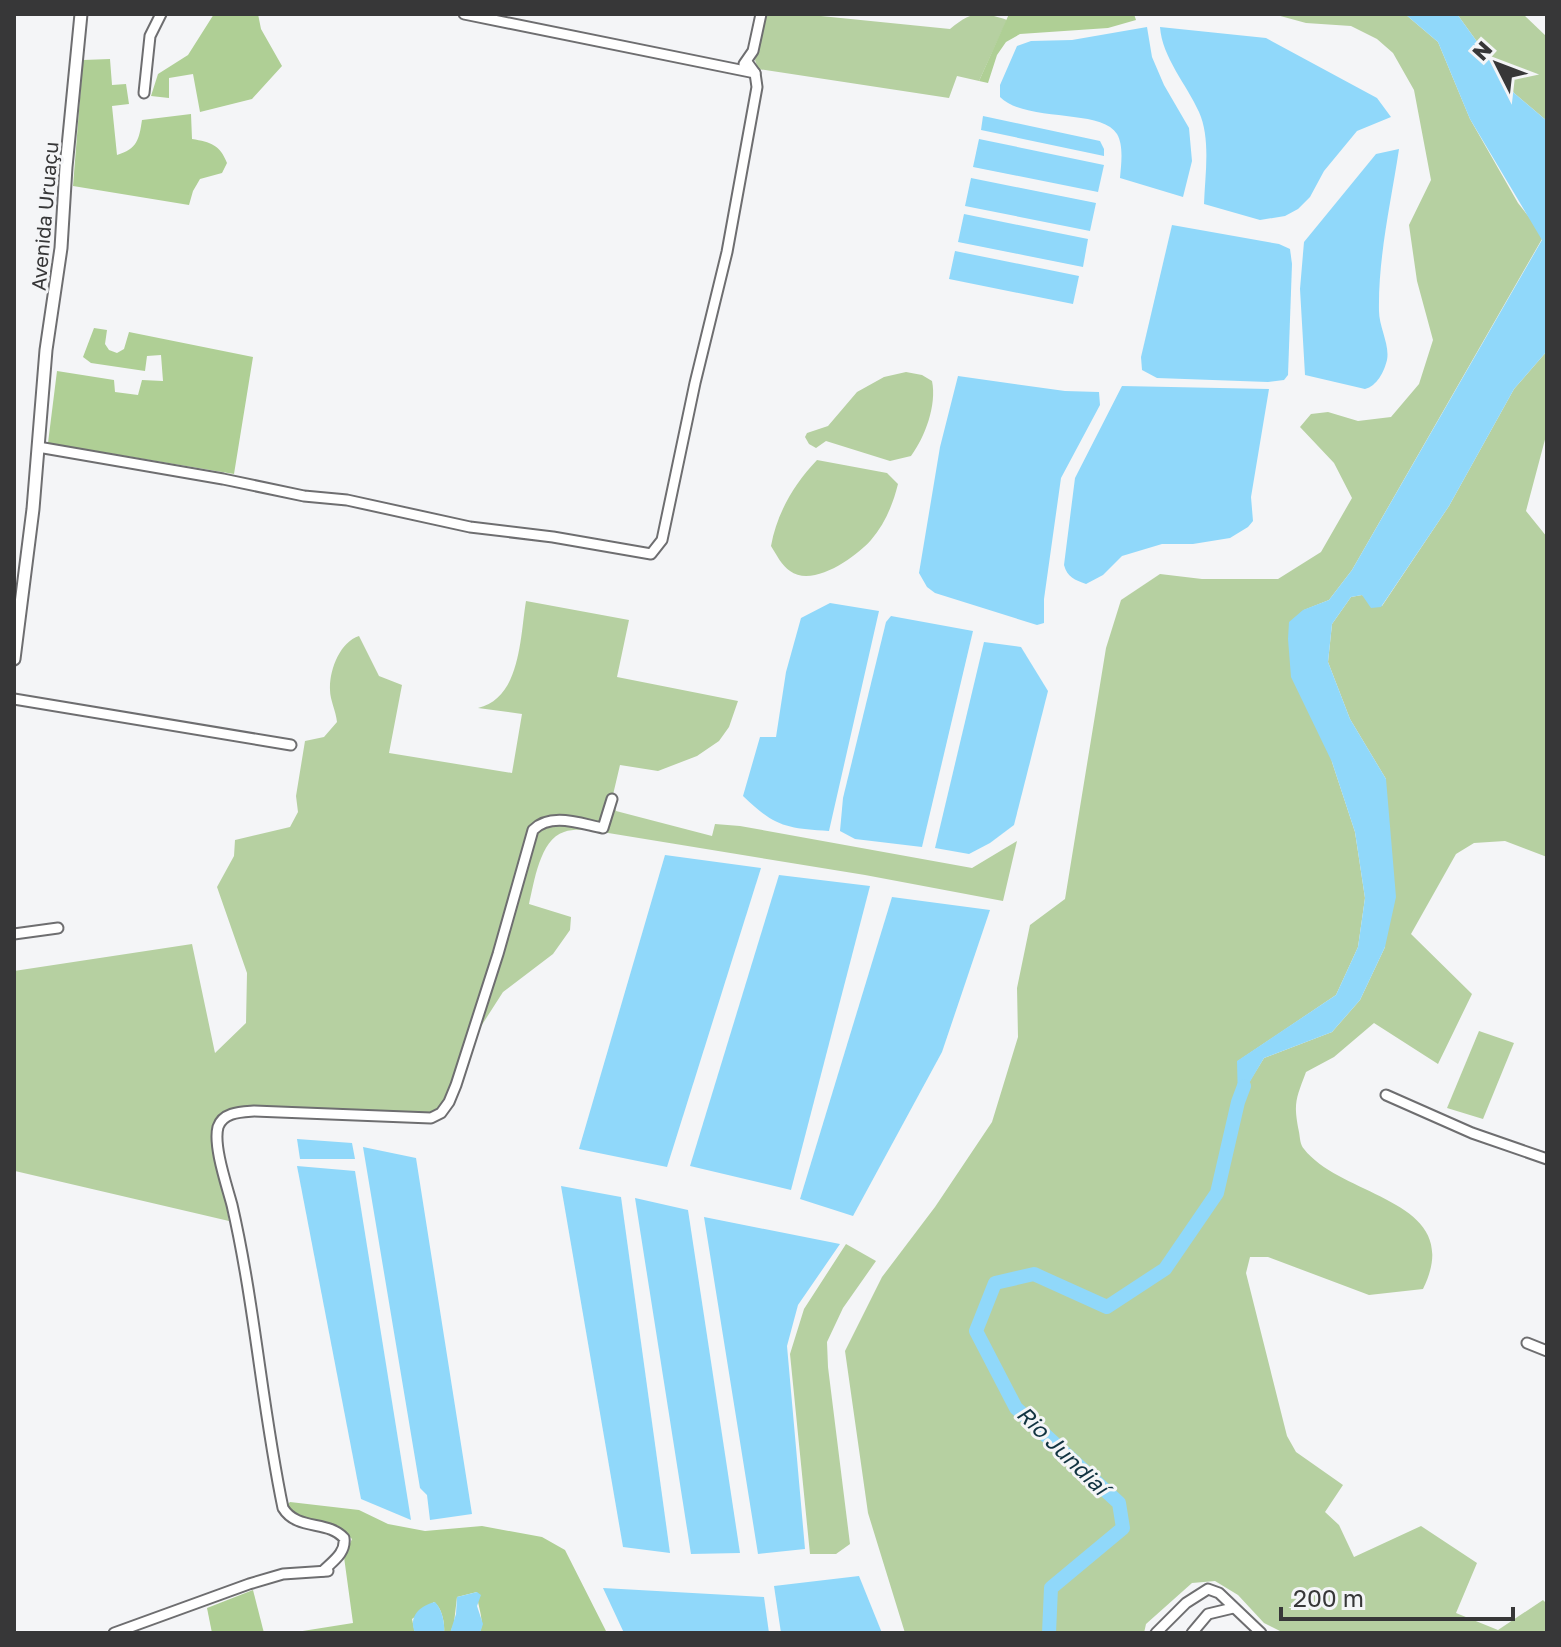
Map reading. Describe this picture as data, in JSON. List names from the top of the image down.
{
  "streets": {
    "street": ["Avenida Uruaçu"]
  },
  "water": ["Rio Jundiaí"],
  "scale_bar": "200 m",
  "north": "top left"
}
